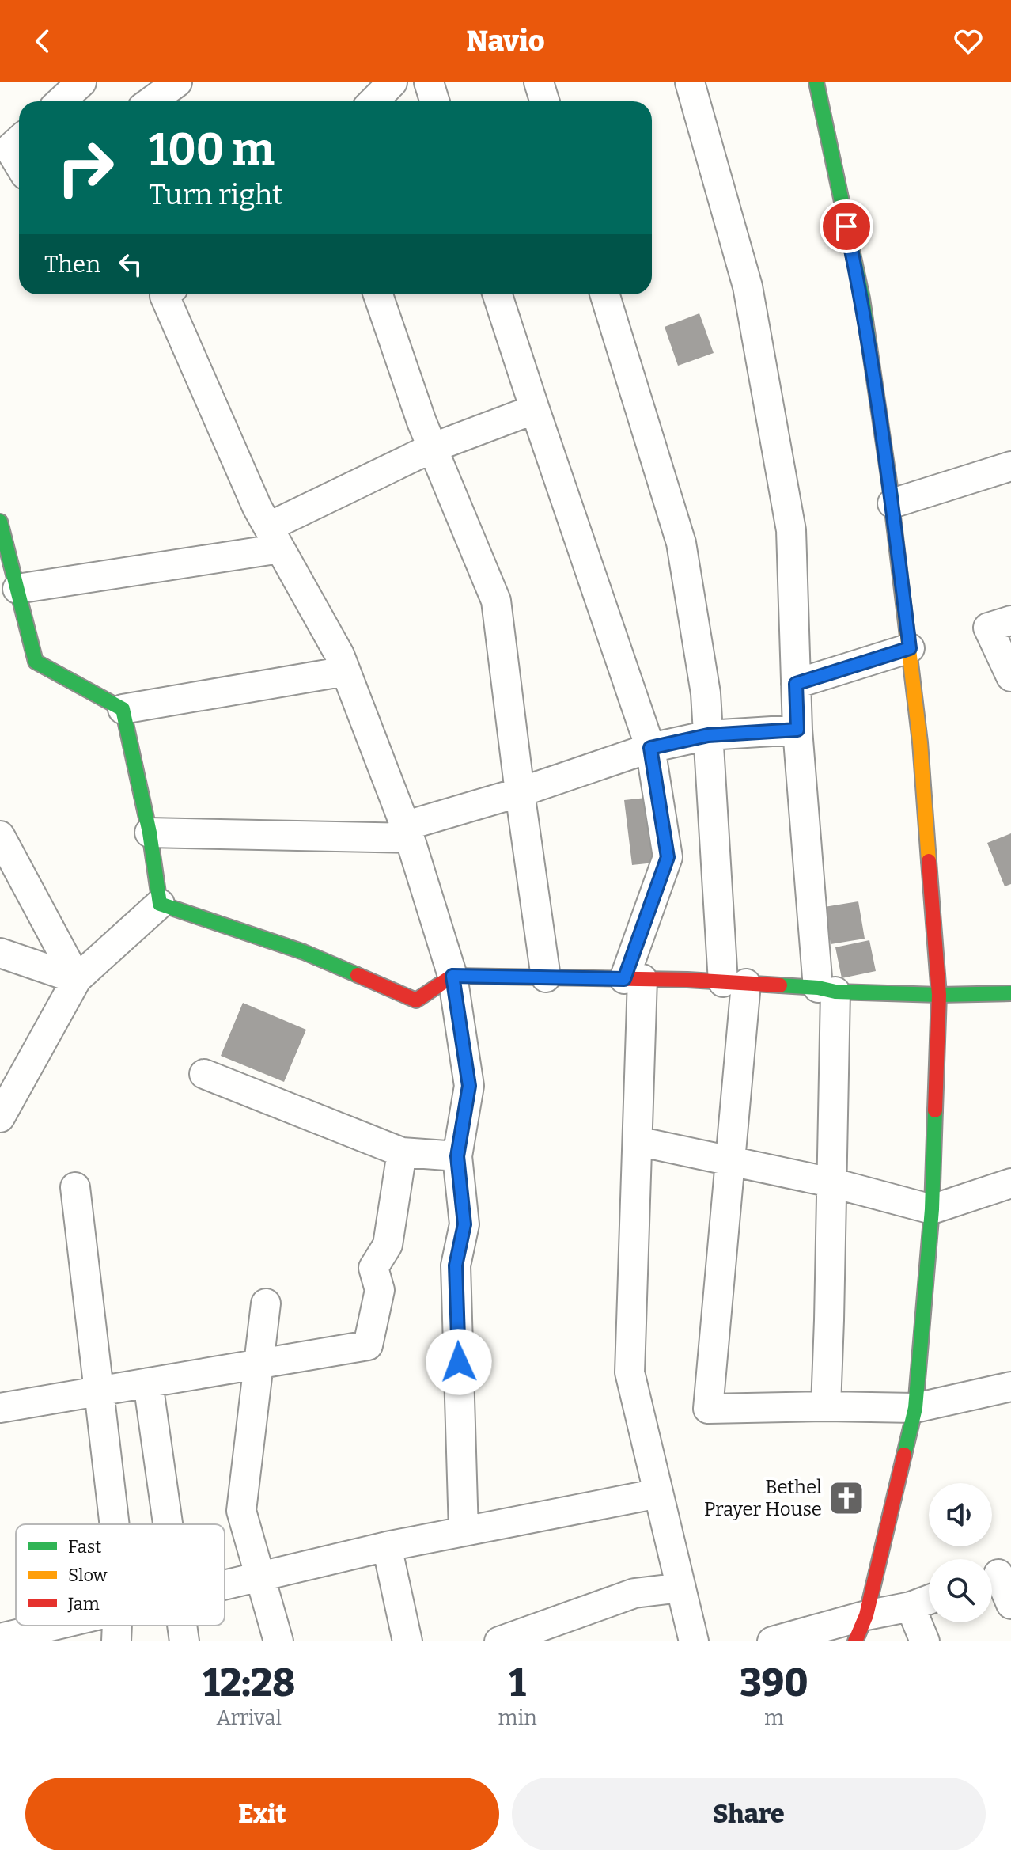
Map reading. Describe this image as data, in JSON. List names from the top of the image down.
{
  "places": {
    "church": ["Bethel Prayer House"]
  },
  "legend": ["Fast", "Slow", "Jam"],
  "page": {
    "header": "Navio",
    "turn": ["100 m", "Turn right"],
    "then": "Then",
    "eta": [
      "12:28",
      "Arrival",
      "1",
      "min",
      "390",
      "m"
    ],
    "buttons": ["Exit", "Share"]
  }
}
